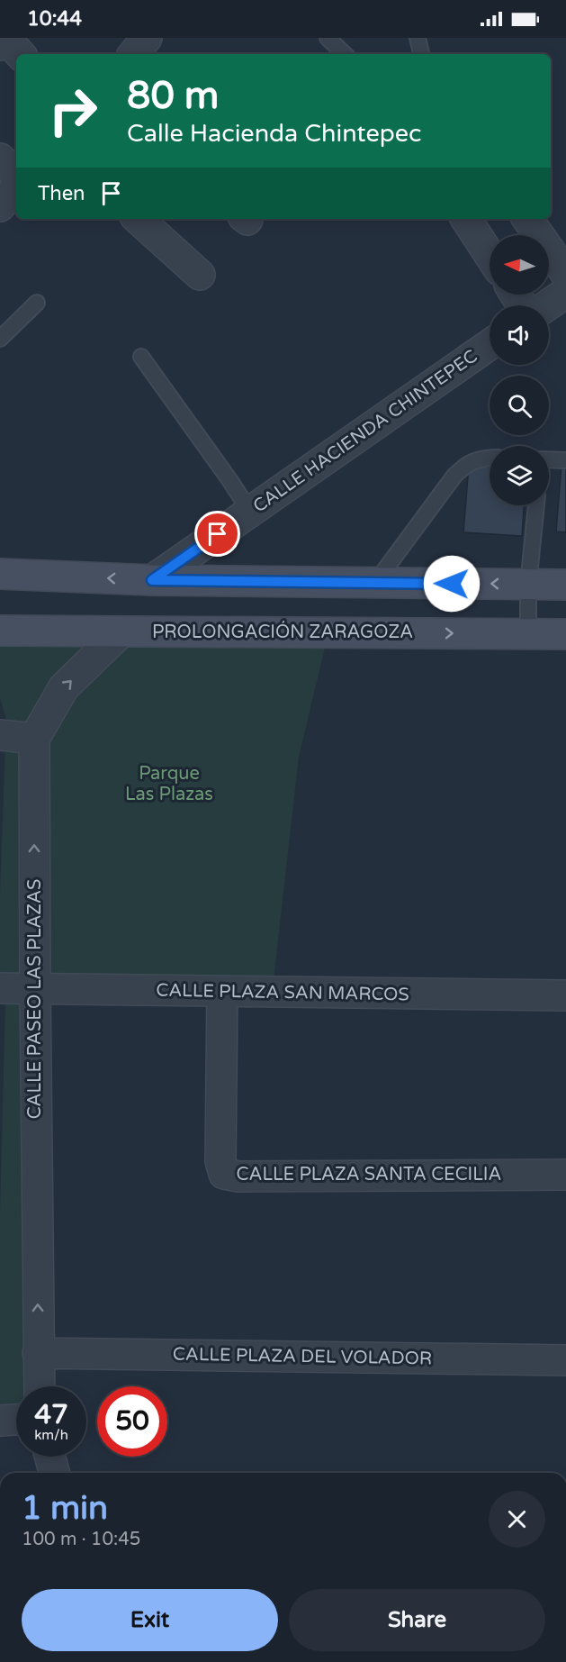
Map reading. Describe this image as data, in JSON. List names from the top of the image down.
{
  "streets": {
    "main road": ["PROLONGACIÓN ZARAGOZA"],
    "street": [
      "CALLE HACIENDA CHINTEPEC",
      "CALLE PLAZA SAN MARCOS",
      "CALLE PASEO LAS PLAZAS",
      "CALLE PLAZA SANTA CECILIA",
      "CALLE PLAZA DEL VOLADOR"
    ]
  },
  "crossings": [
    ["CALLE PLAZA SAN MARCOS", "CALLE PASEO LAS PLAZAS"],
    ["CALLE PLAZA SAN MARCOS", "CALLE PLAZA SANTA CECILIA"],
    ["CALLE PASEO LAS PLAZAS", "CALLE PLAZA DEL VOLADOR"]
  ],
  "one_way": ["CALLE PASEO LAS PLAZAS"],
  "parks": ["Parque Las Plazas"],
  "north": "left",
  "page": {
    "status": "10:44",
    "turn": ["80 m", "Calle Hacienda Chintepec"],
    "then": "Then",
    "speed": "47 km/h",
    "limit": "50",
    "heading": ["1 min", "100 m · 10:45"],
    "buttons": ["Exit", "Share"]
  }
}
